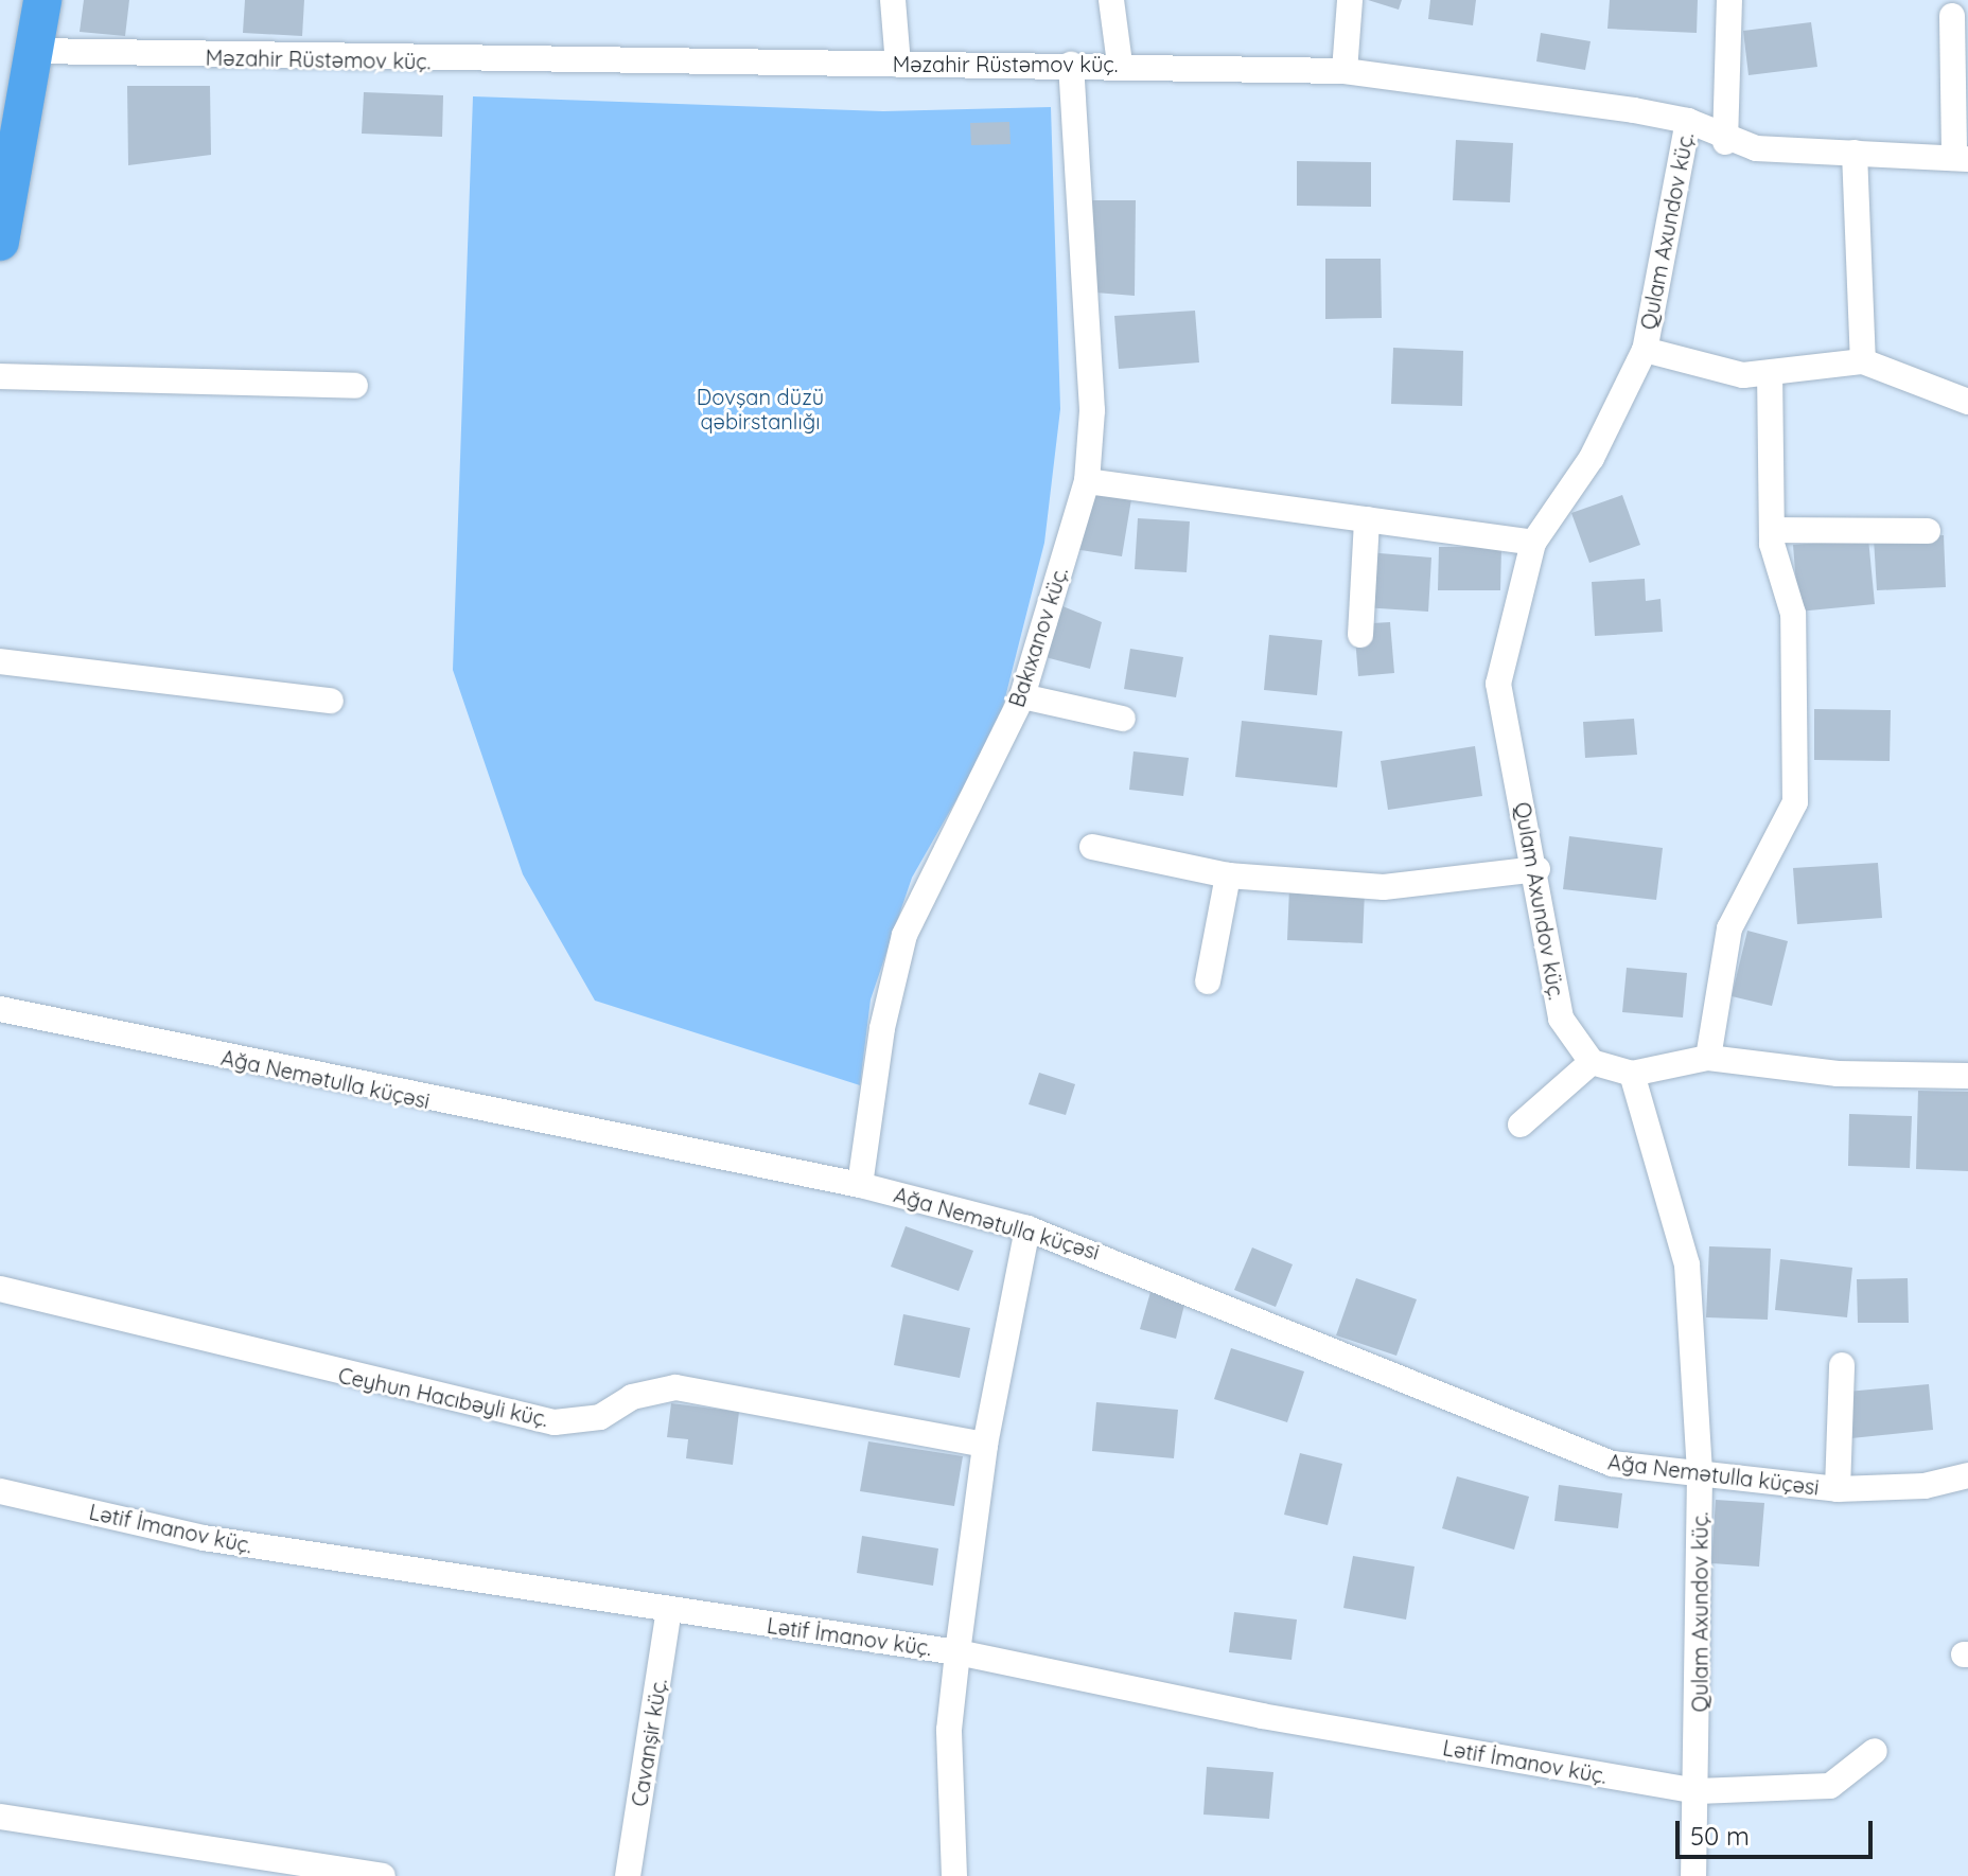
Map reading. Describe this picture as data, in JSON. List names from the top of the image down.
{
  "streets": {
    "street": [
      "Məzahir Rüstəmov küç.",
      "Qulam Axundov küç.",
      "Bakıxanov küç.",
      "Ağa Nemətulla küçəsi",
      "Ceyhun Hacıbəyli küç.",
      "Lətif İmanov küç.",
      "Cavanşir küç."
    ]
  },
  "crossings": [
    ["Məzahir Rüstəmov küç.", "Qulam Axundov küç."],
    ["Məzahir Rüstəmov küç.", "Bakıxanov küç."],
    ["Qulam Axundov küç.", "Ağa Nemətulla küçəsi"],
    ["Qulam Axundov küç.", "Lətif İmanov küç."],
    ["Bakıxanov küç.", "Ağa Nemətulla küçəsi"],
    ["Lətif İmanov küç.", "Cavanşir küç."]
  ],
  "parks": ["Dovşan düzü qəbirstanlığı"],
  "scale_bar": "50 m"
}
